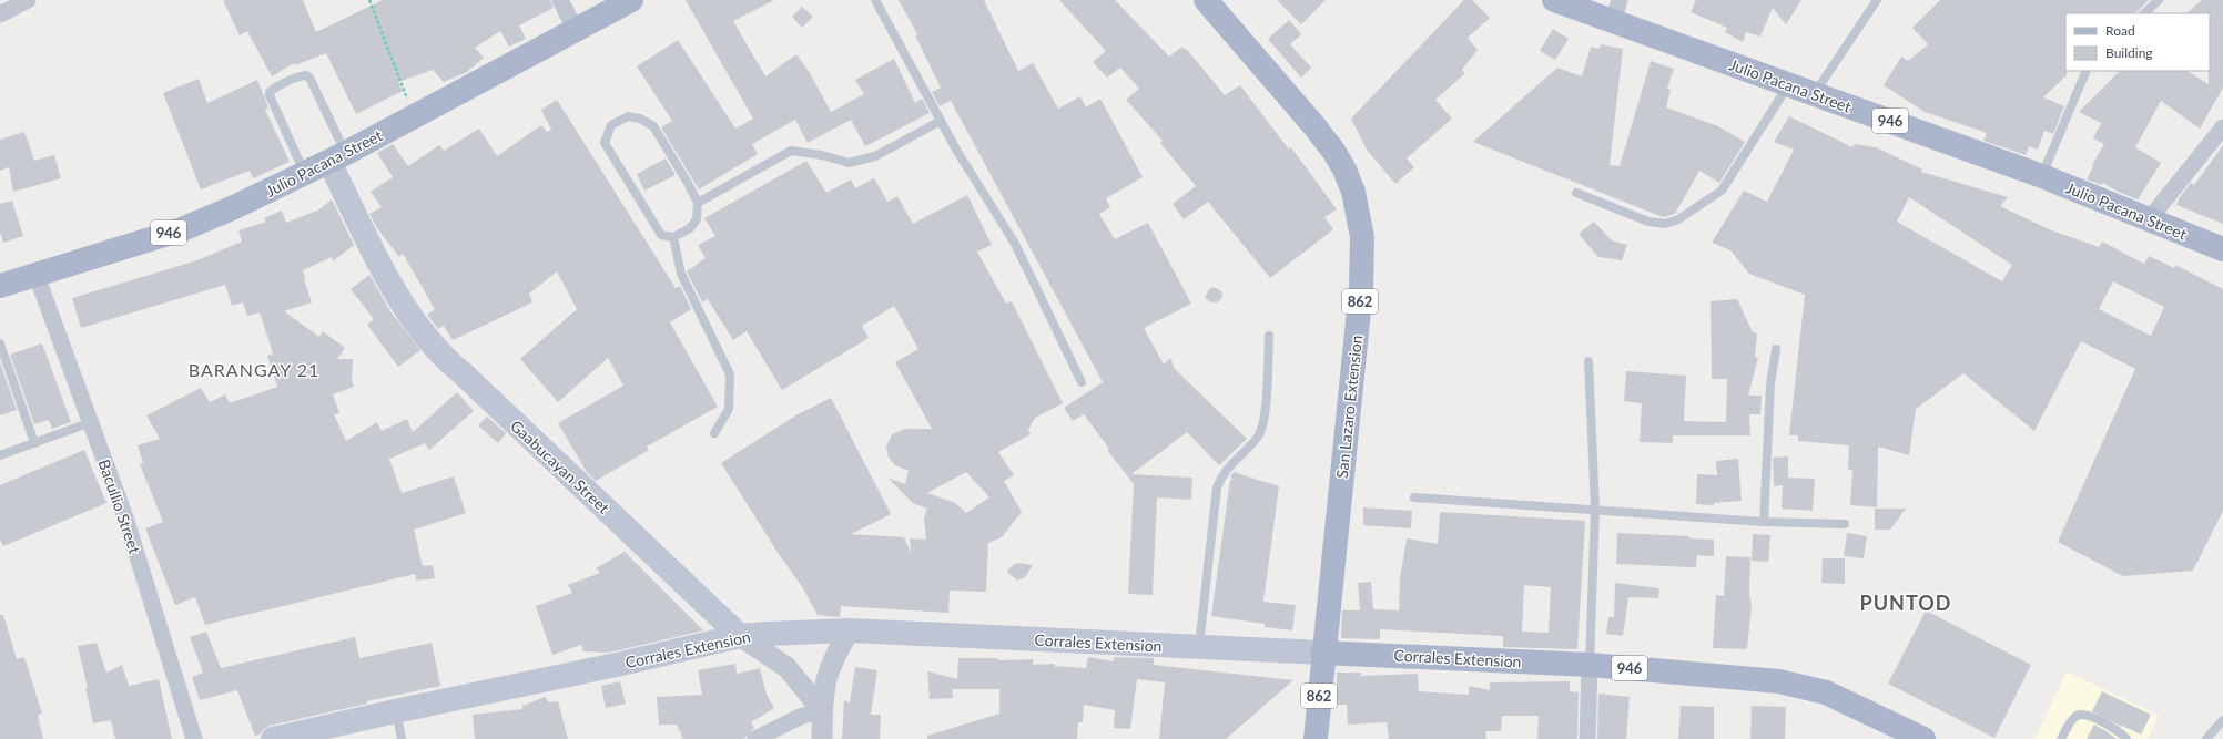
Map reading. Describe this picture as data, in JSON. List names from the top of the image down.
{
  "streets": {
    "main road": [
      "Julio Pacana Street",
      "946",
      "862",
      "San Lazaro Extension",
      "Gaabucayan Street",
      "Corrales Extension"
    ],
    "street": ["Bacullio Street"]
  },
  "crossings": [
    ["Julio Pacana Street", "Gaabucayan Street"],
    ["Julio Pacana Street", "Bacullio Street"],
    ["862", "San Lazaro Extension"],
    ["862", "Corrales Extension"],
    ["San Lazaro Extension", "Corrales Extension"],
    ["Gaabucayan Street", "Corrales Extension"]
  ],
  "districts": ["BARANGAY 21", "PUNTOD"],
  "legend": ["Road", "Building"]
}
